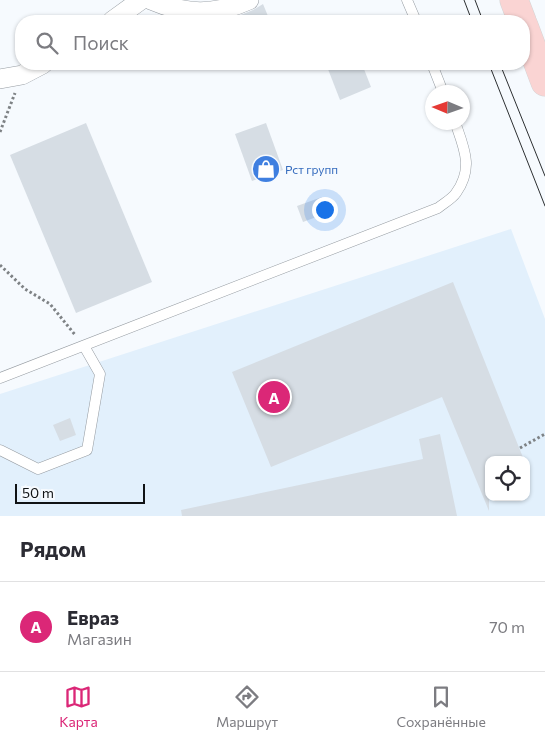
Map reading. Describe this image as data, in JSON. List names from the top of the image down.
{
  "places": {
    "shop": ["Рст групп"]
  },
  "scale_bar": "50 m",
  "north": "left",
  "page": {
    "search": "Поиск",
    "pins": "A",
    "scale": "50 m",
    "heading": "Рядом",
    "list": [
      {
        "mark": "A",
        "name": "Евраз",
        "note": "Магазин",
        "value": "70 m"
      }
    ],
    "nav": ["Карта", "Маршрут", "Сохранённые"]
  }
}
